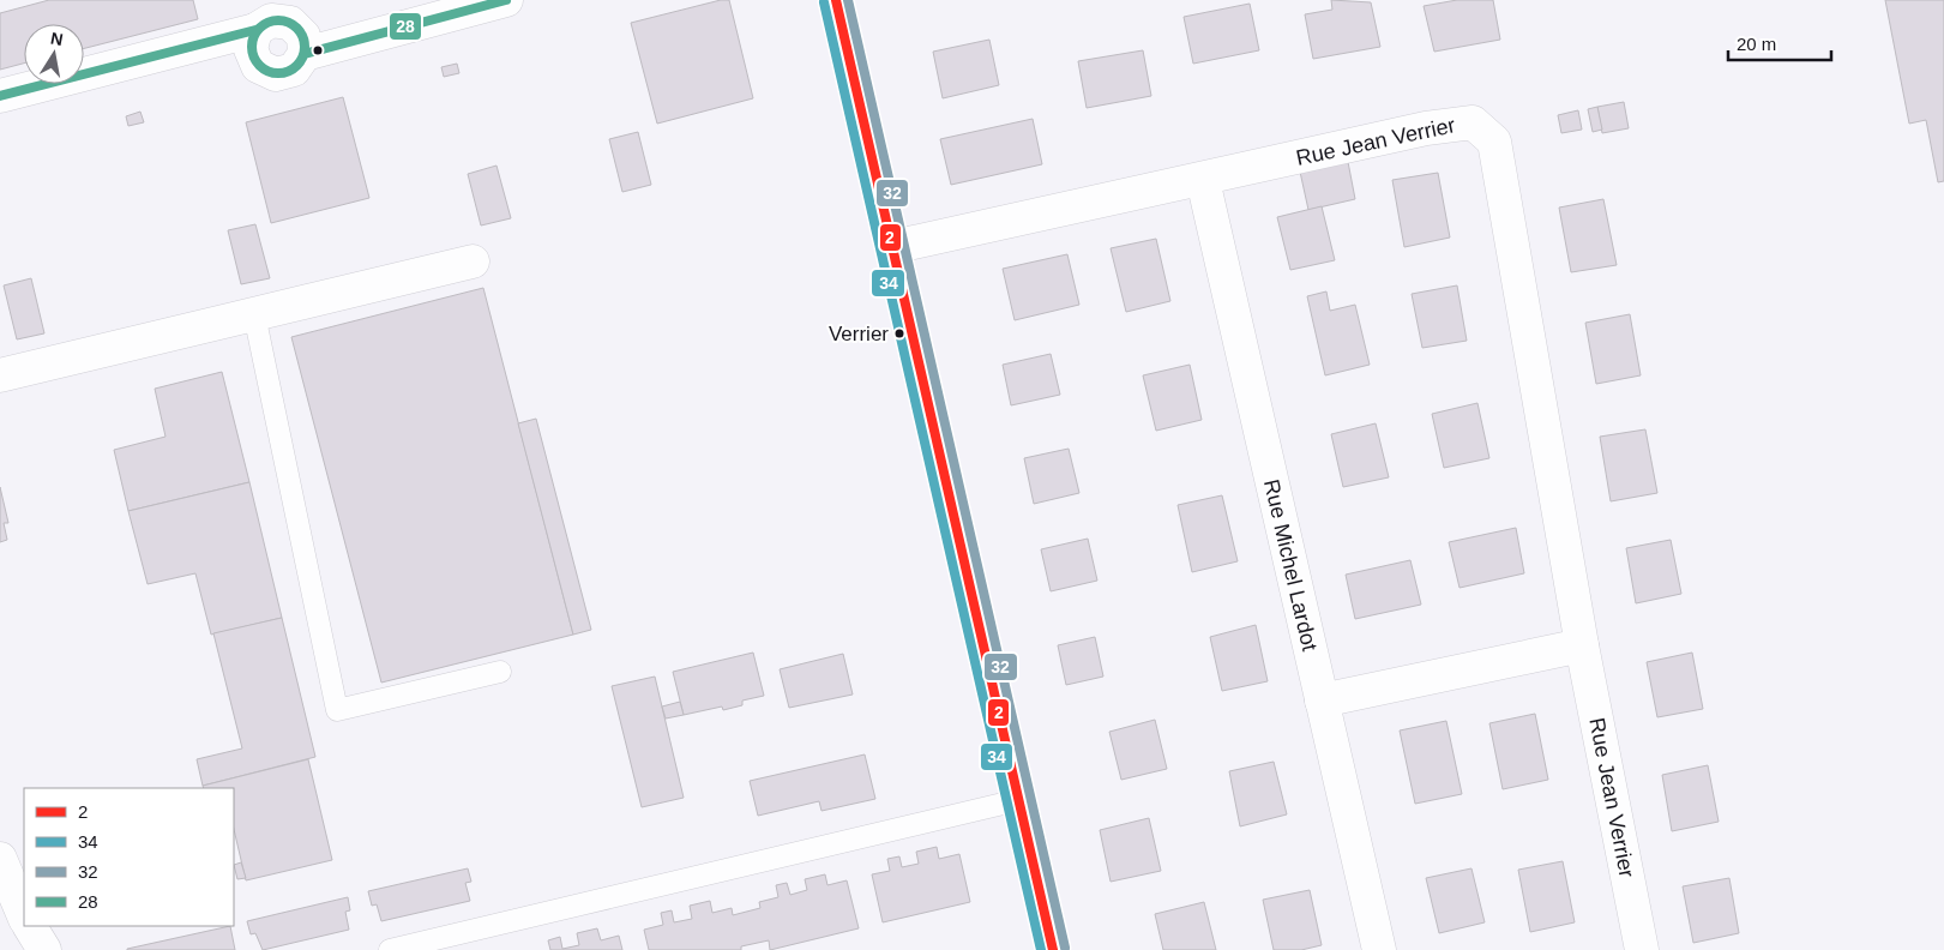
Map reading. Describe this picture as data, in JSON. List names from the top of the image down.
{
  "streets": {
    "street": ["Rue Jean Verrier", "Rue Michel Lardot"]
  },
  "crossings": [
    ["Rue Jean Verrier", "Rue Michel Lardot"]
  ],
  "places": ["Verrier"],
  "lines": [
    "transit line 2",
    "transit line 32",
    "transit line 28",
    "transit line 34"
  ],
  "legend": [
    "2",
    "34",
    "32",
    "28"
  ],
  "scale_bar": "20 m",
  "north": "top"
}
